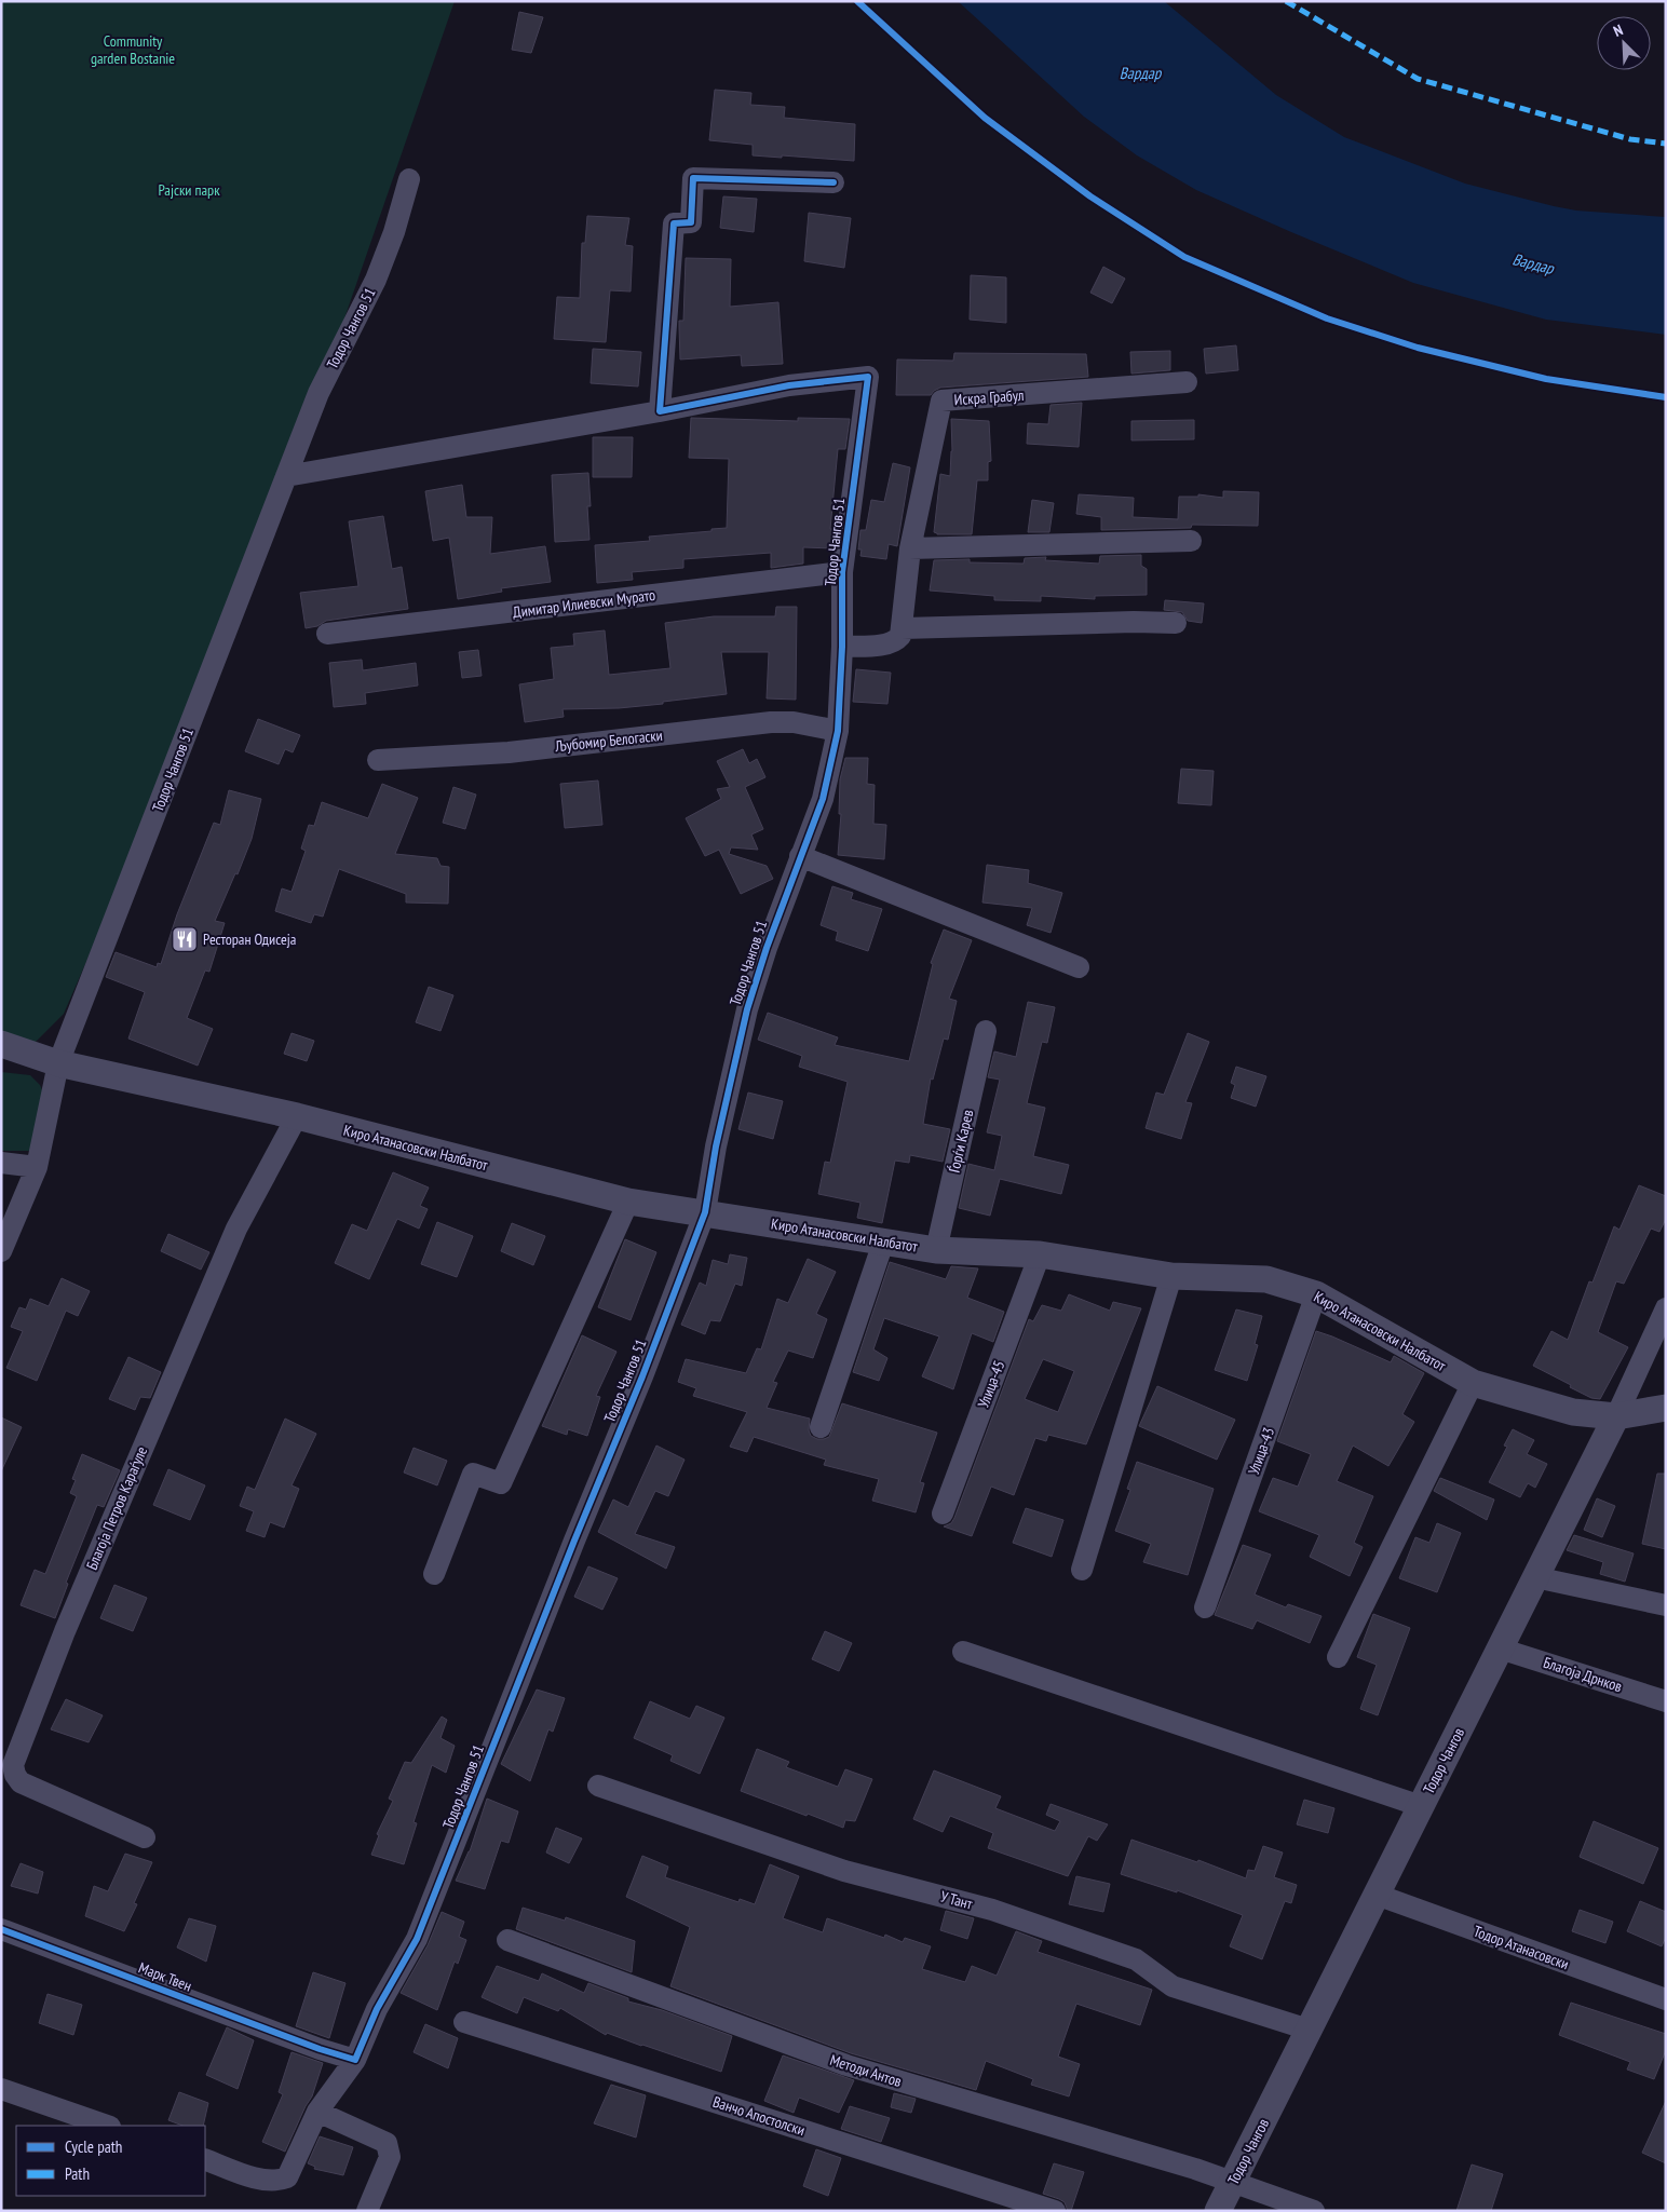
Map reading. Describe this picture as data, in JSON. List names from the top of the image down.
{
  "streets": {
    "street": [
      "Тодор Чангов 51",
      "Искра Грабул",
      "Димитар Илиевски Мурато",
      "Љубомир Белогаски",
      "Ѓорѓи Карев",
      "Киро Атанасовски Налбатот",
      "Улица-45",
      "Улица-43",
      "Благоја Петров Караѓуле",
      "Благоја Дрнков",
      "Тодор Чангов",
      "У Тант",
      "Тодор Атанасовски",
      "Марк Твен",
      "Методи Антов",
      "Ванчо Апостолски"
    ]
  },
  "crossings": [
    ["Тодор Чангов 51", "Димитар Илиевски Мурато"],
    ["Тодор Чангов 51", "Љубомир Белогаски"],
    ["Тодор Чангов 51", "Киро Атанасовски Налбатот"],
    ["Тодор Чангов 51", "Марк Твен"],
    ["Ѓорѓи Карев", "Киро Атанасовски Налбатот"],
    ["Киро Атанасовски Налбатот", "Улица-45"],
    ["Киро Атанасовски Налбатот", "Улица-43"],
    ["Киро Атанасовски Налбатот", "Благоја Петров Караѓуле"],
    ["Киро Атанасовски Налбатот", "Тодор Чангов"],
    ["Благоја Дрнков", "Тодор Чангов"],
    ["Тодор Чангов", "У Тант"],
    ["Тодор Чангов", "Тодор Атанасовски"],
    ["Тодор Чангов", "Методи Антов"]
  ],
  "water": ["Вардар"],
  "parks": ["Community garden Bostanie", "Рајски парк"],
  "places": {
    "restaurant": ["Ресторан Одисеја"]
  },
  "legend": ["Cycle path", "Path"],
  "north": "top left"
}
